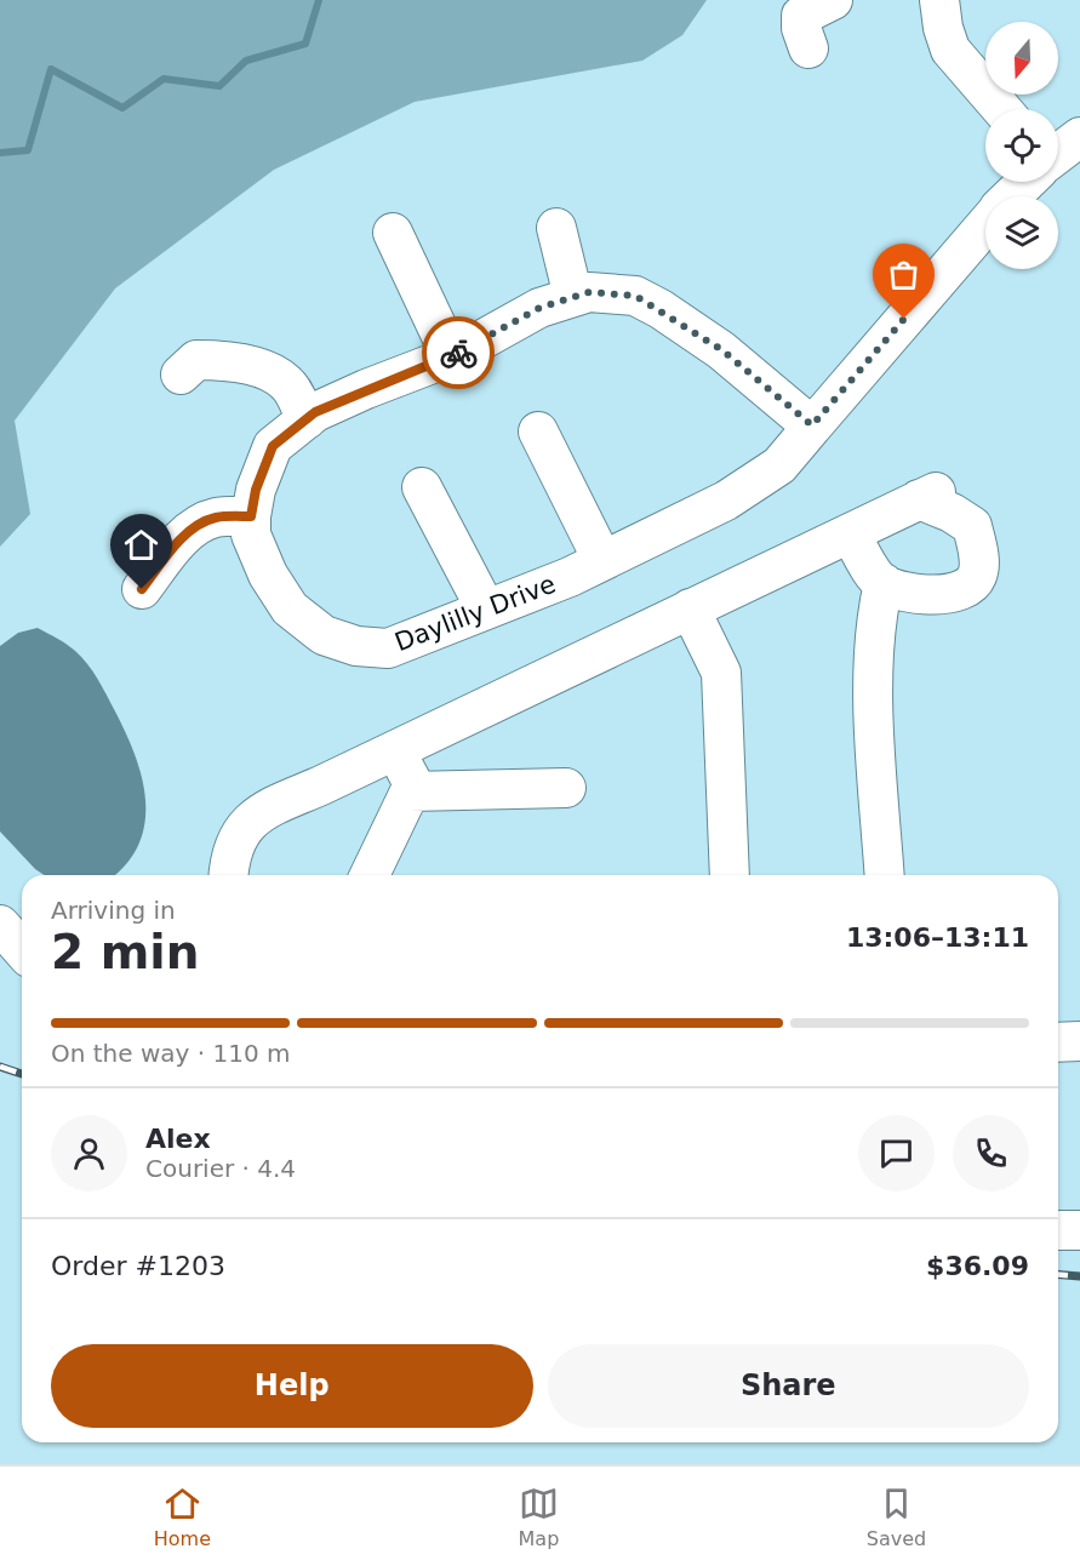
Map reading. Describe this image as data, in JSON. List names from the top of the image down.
{
  "streets": {
    "street": ["Daylilly Drive"]
  },
  "north": "bottom",
  "page": {
    "heading": ["2 min", "Arriving in", "13:06–13:11"],
    "panel": [
      "Alex",
      "Courier · 4.4",
      "Order #1203",
      "$36.09"
    ],
    "bar": "On the way · 110 m",
    "buttons": ["Help", "Share"],
    "tabs": ["Home", "Map", "Saved"]
  }
}
